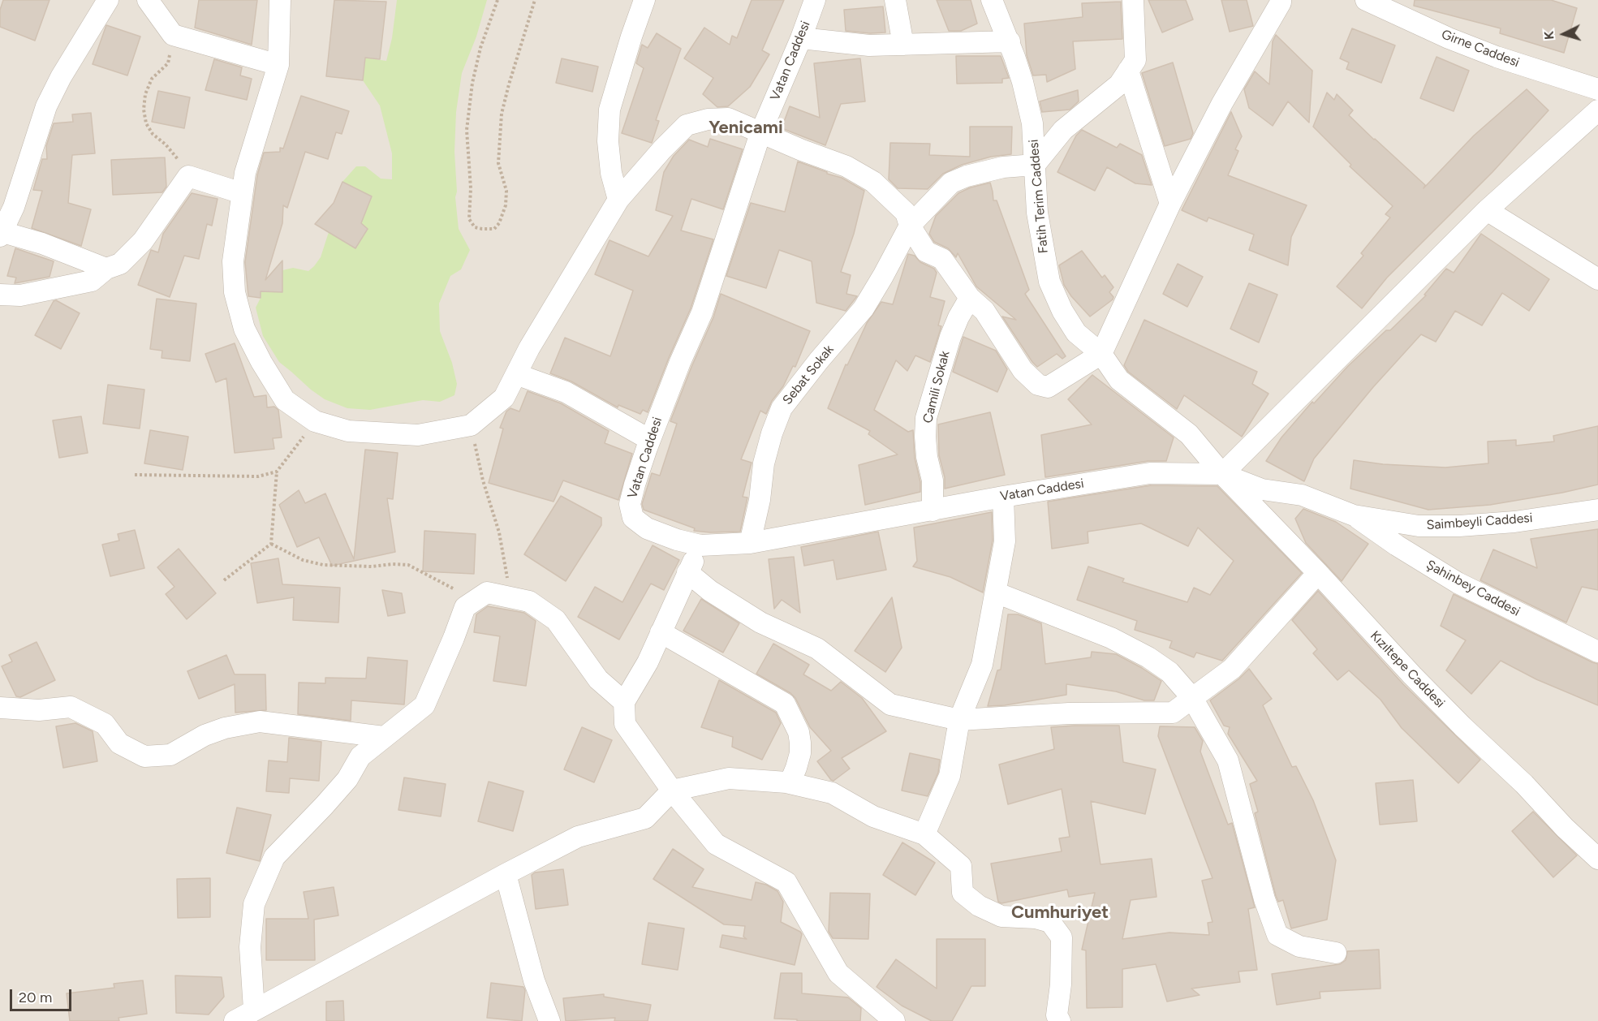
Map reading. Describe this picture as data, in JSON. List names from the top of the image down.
{
  "streets": {
    "street": [
      "Girne Caddesi",
      "Vatan Caddesi",
      "Fatih Terim Caddesi",
      "Sebat Sokak",
      "Camili Sokak",
      "Saimbeyli Caddesi",
      "Şahinbey Caddesi",
      "Kızıltepe Caddesi"
    ]
  },
  "crossings": [
    ["Vatan Caddesi", "Fatih Terim Caddesi"],
    ["Vatan Caddesi", "Sebat Sokak"],
    ["Vatan Caddesi", "Camili Sokak"],
    ["Vatan Caddesi", "Saimbeyli Caddesi"],
    ["Vatan Caddesi", "Kızıltepe Caddesi"],
    ["Fatih Terim Caddesi", "Sebat Sokak"],
    ["Fatih Terim Caddesi", "Saimbeyli Caddesi"],
    ["Fatih Terim Caddesi", "Kızıltepe Caddesi"],
    ["Saimbeyli Caddesi", "Şahinbey Caddesi"],
    ["Saimbeyli Caddesi", "Kızıltepe Caddesi"]
  ],
  "districts": ["Yenicami", "Cumhuriyet"],
  "scale_bar": "20 m",
  "north": "left"
}
